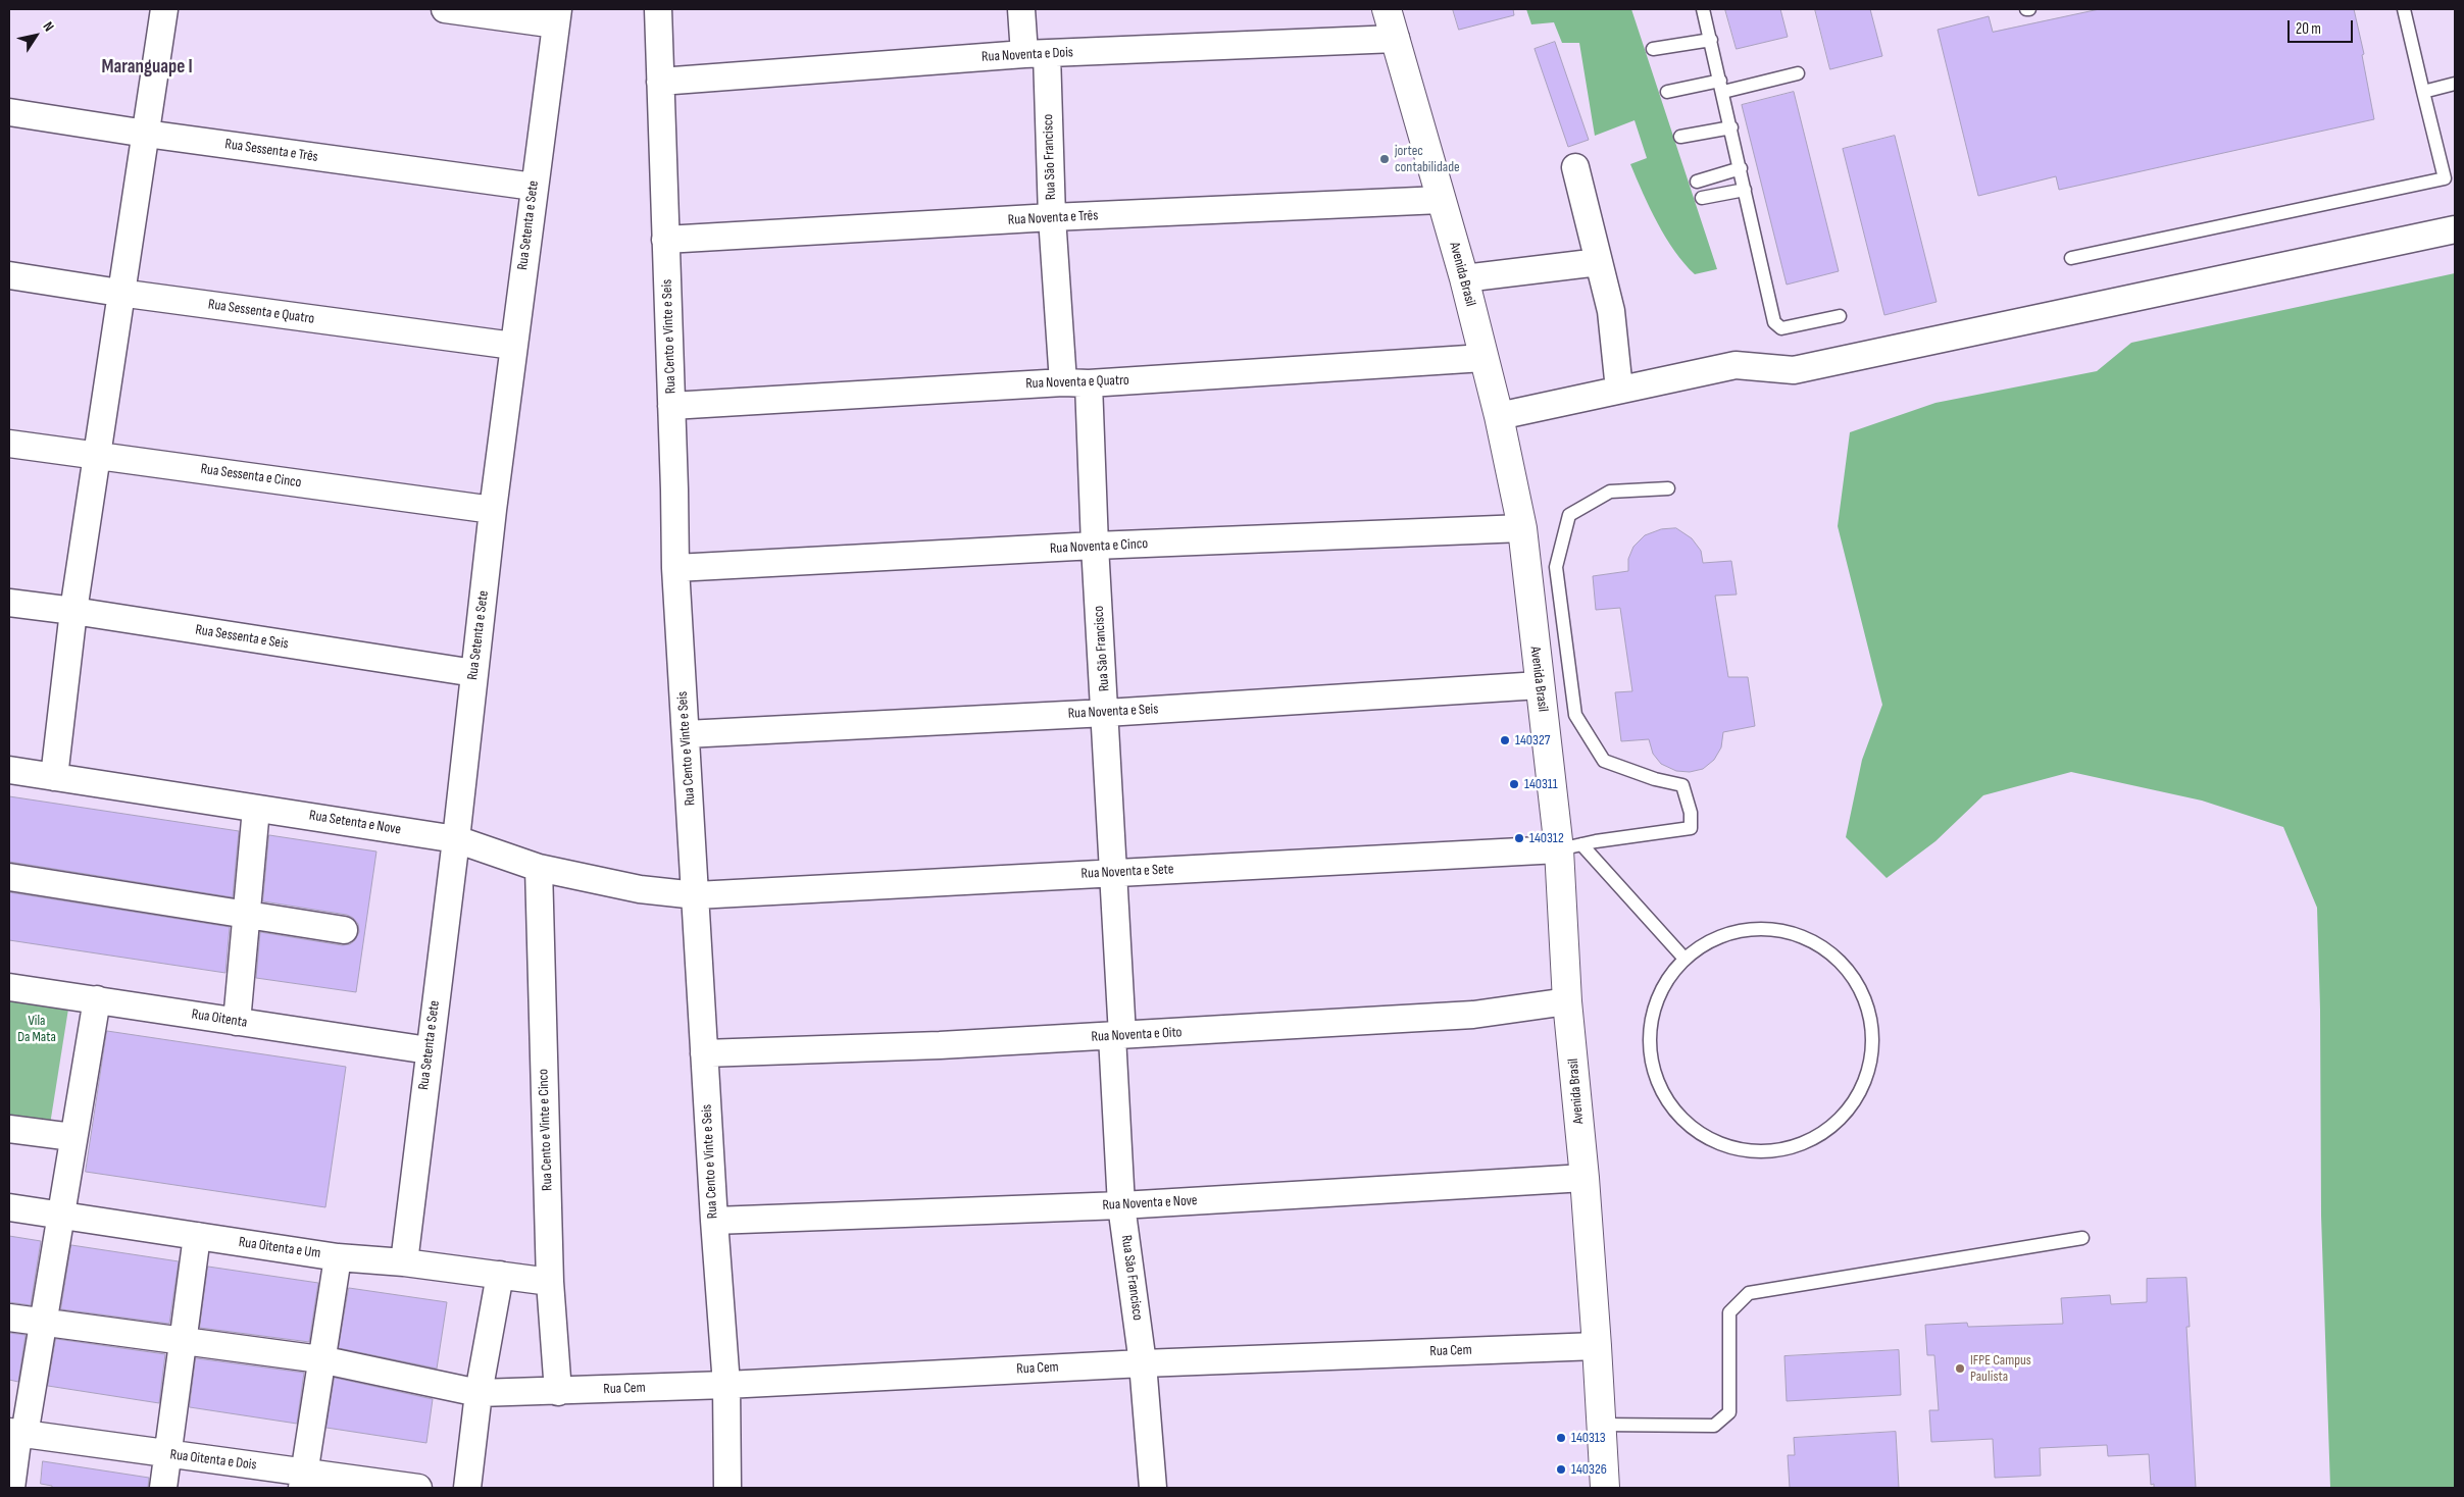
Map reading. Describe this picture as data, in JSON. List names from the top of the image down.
{
  "streets": {
    "main road": ["Avenida Brasil"],
    "street": [
      "Rua Noventa e Dois",
      "Rua Sessenta e Três",
      "Rua São Francisco",
      "Rua Noventa e Três",
      "Rua Setenta e Sete",
      "Rua Sessenta e Quatro",
      "Rua Cento e Vinte e Seis",
      "Rua Noventa e Quatro",
      "Rua Sessenta e Cinco",
      "Rua Noventa e Cinco",
      "Rua Sessenta e Seis",
      "Rua Noventa e Seis",
      "Rua Setenta e Nove",
      "Rua Noventa e Sete",
      "Rua Oitenta",
      "Rua Noventa e Oito",
      "Rua Cento e Vinte e Cinco",
      "Rua Noventa e Nove",
      "Rua Oitenta e Um",
      "Rua Cem",
      "Rua Oitenta e Dois"
    ]
  },
  "crossings": [
    ["Rua Noventa e Dois", "Rua São Francisco"],
    ["Rua Noventa e Dois", "Avenida Brasil"],
    ["Rua Noventa e Dois", "Rua Cento e Vinte e Seis"],
    ["Rua Sessenta e Três", "Rua Setenta e Sete"],
    ["Rua São Francisco", "Rua Noventa e Três"],
    ["Rua São Francisco", "Rua Noventa e Quatro"],
    ["Rua São Francisco", "Rua Noventa e Cinco"],
    ["Rua São Francisco", "Rua Noventa e Seis"],
    ["Rua São Francisco", "Rua Noventa e Sete"],
    ["Rua São Francisco", "Rua Noventa e Oito"],
    ["Rua São Francisco", "Rua Noventa e Nove"],
    ["Rua São Francisco", "Rua Cem"],
    ["Rua Noventa e Três", "Avenida Brasil"],
    ["Rua Noventa e Três", "Rua Cento e Vinte e Seis"],
    ["Rua Setenta e Sete", "Rua Sessenta e Quatro"],
    ["Rua Setenta e Sete", "Rua Sessenta e Cinco"],
    ["Rua Setenta e Sete", "Rua Sessenta e Seis"],
    ["Rua Setenta e Sete", "Rua Setenta e Nove"],
    ["Rua Setenta e Sete", "Rua Oitenta"],
    ["Rua Setenta e Sete", "Rua Oitenta e Um"],
    ["Avenida Brasil", "Rua Noventa e Quatro"],
    ["Avenida Brasil", "Rua Noventa e Cinco"],
    ["Avenida Brasil", "Rua Noventa e Seis"],
    ["Avenida Brasil", "Rua Noventa e Sete"],
    ["Avenida Brasil", "Rua Noventa e Oito"],
    ["Avenida Brasil", "Rua Noventa e Nove"],
    ["Avenida Brasil", "Rua Cem"],
    ["Rua Cento e Vinte e Seis", "Rua Noventa e Quatro"],
    ["Rua Cento e Vinte e Seis", "Rua Noventa e Cinco"],
    ["Rua Cento e Vinte e Seis", "Rua Noventa e Seis"],
    ["Rua Cento e Vinte e Seis", "Rua Setenta e Nove"],
    ["Rua Cento e Vinte e Seis", "Rua Noventa e Sete"],
    ["Rua Cento e Vinte e Seis", "Rua Noventa e Oito"],
    ["Rua Cento e Vinte e Seis", "Rua Noventa e Nove"],
    ["Rua Cento e Vinte e Seis", "Rua Cem"],
    ["Rua Setenta e Nove", "Rua Noventa e Sete"],
    ["Rua Setenta e Nove", "Rua Cento e Vinte e Cinco"],
    ["Rua Cento e Vinte e Cinco", "Rua Oitenta e Um"],
    ["Rua Cento e Vinte e Cinco", "Rua Cem"]
  ],
  "districts": ["Maranguape I"],
  "parks": ["Vila Da Mata"],
  "places": [
    "jortec contabilidade",
    "140327",
    "140311",
    "140312",
    "IFPE Campus Paulista",
    "140313",
    "140326"
  ],
  "scale_bar": "20 m",
  "north": "top right"
}
